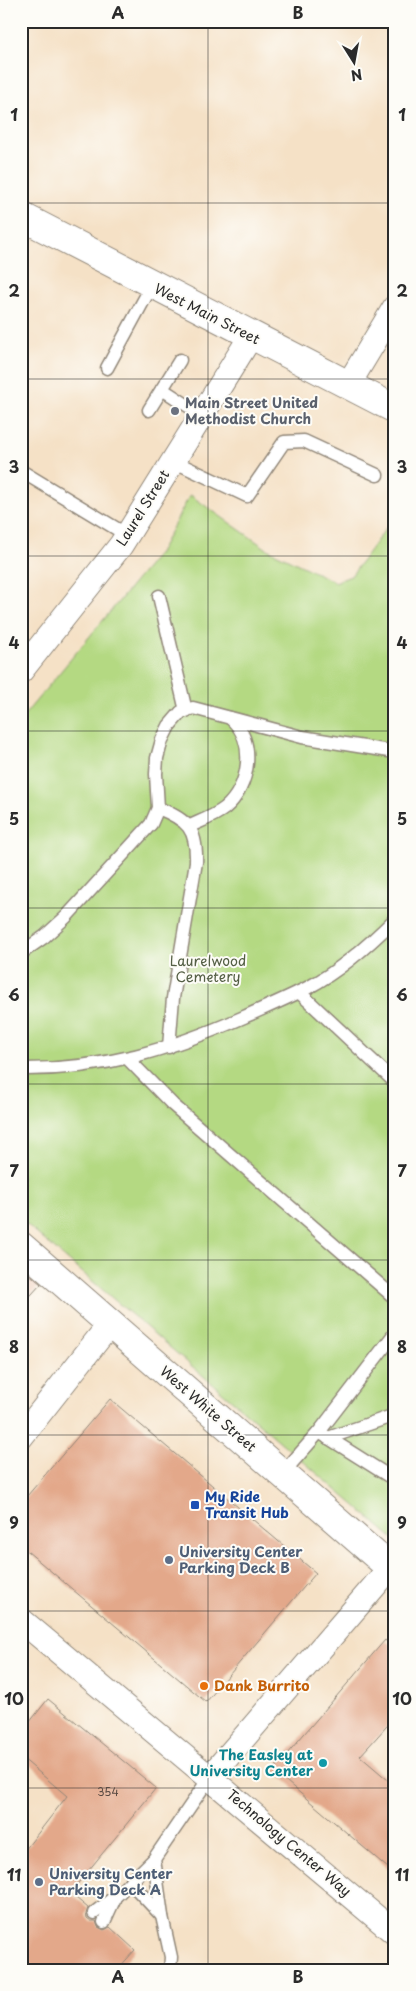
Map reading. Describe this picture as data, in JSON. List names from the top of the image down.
{
  "streets": {
    "street": [
      "West Main Street",
      "Laurel Street",
      "West White Street",
      "Technology Center Way"
    ]
  },
  "crossings": [
    ["West Main Street", "Laurel Street"]
  ],
  "parks": ["Laurelwood Cemetery"],
  "places": {
    "other": [
      "Main Street United Methodist Church",
      "University Center Parking Deck B",
      "Dank Burrito",
      "The Easley at University Center",
      "University Center Parking Deck A"
    ],
    "transit": ["My Ride Transit Hub"]
  },
  "house_numbers": ["354"],
  "north": "bottom",
  "grid": {
    "columns": ["A", "B"],
    "rows": [
      "1",
      "2",
      "3",
      "4",
      "5",
      "6",
      "7",
      "8",
      "9",
      "10",
      "11"
    ]
  }
}
